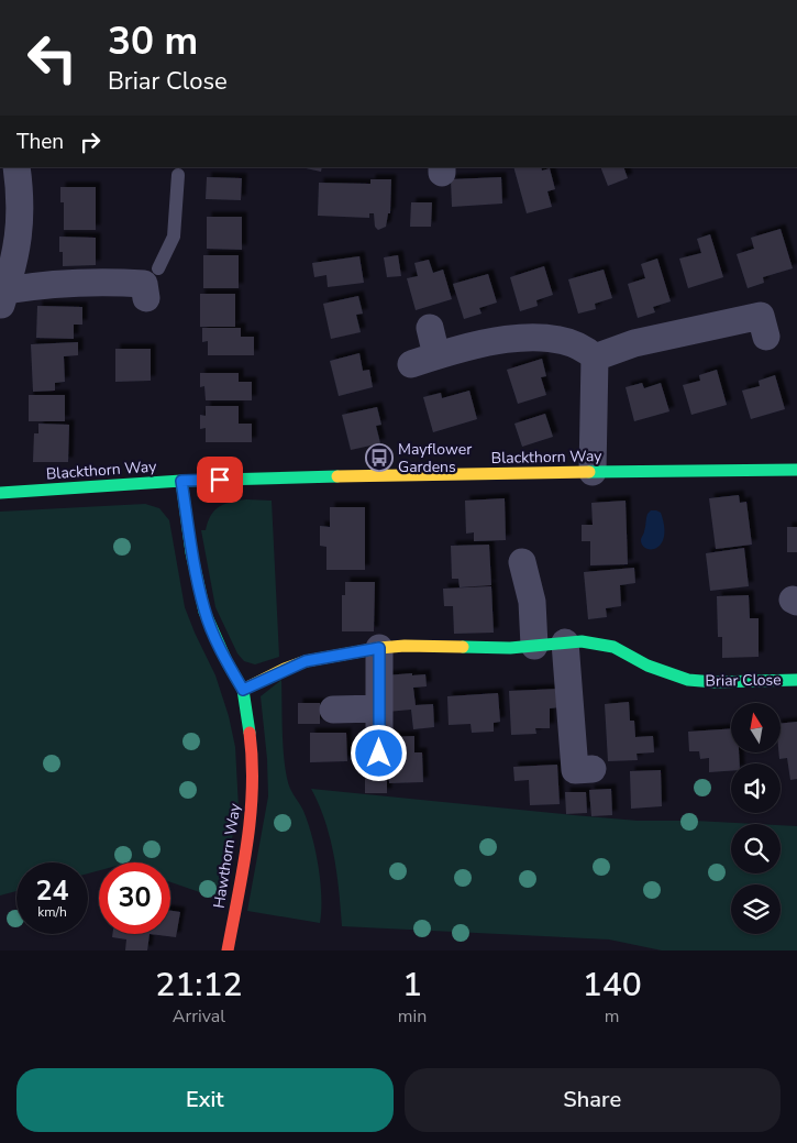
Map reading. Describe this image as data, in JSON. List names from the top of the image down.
{
  "streets": {
    "street": ["Blackthorn Way", "Briar Close", "Hawthorn Way"]
  },
  "crossings": [
    ["Blackthorn Way", "Hawthorn Way"],
    ["Briar Close", "Hawthorn Way"]
  ],
  "places": {
    "bus stop": ["Mayflower Gardens"]
  },
  "north": "top",
  "page": {
    "turn": ["30 m", "Briar Close"],
    "then": "Then",
    "speed": "24 km/h",
    "limit": "30",
    "eta": [
      "21:12",
      "Arrival",
      "1",
      "min",
      "140",
      "m"
    ],
    "buttons": ["Exit", "Share"]
  }
}
